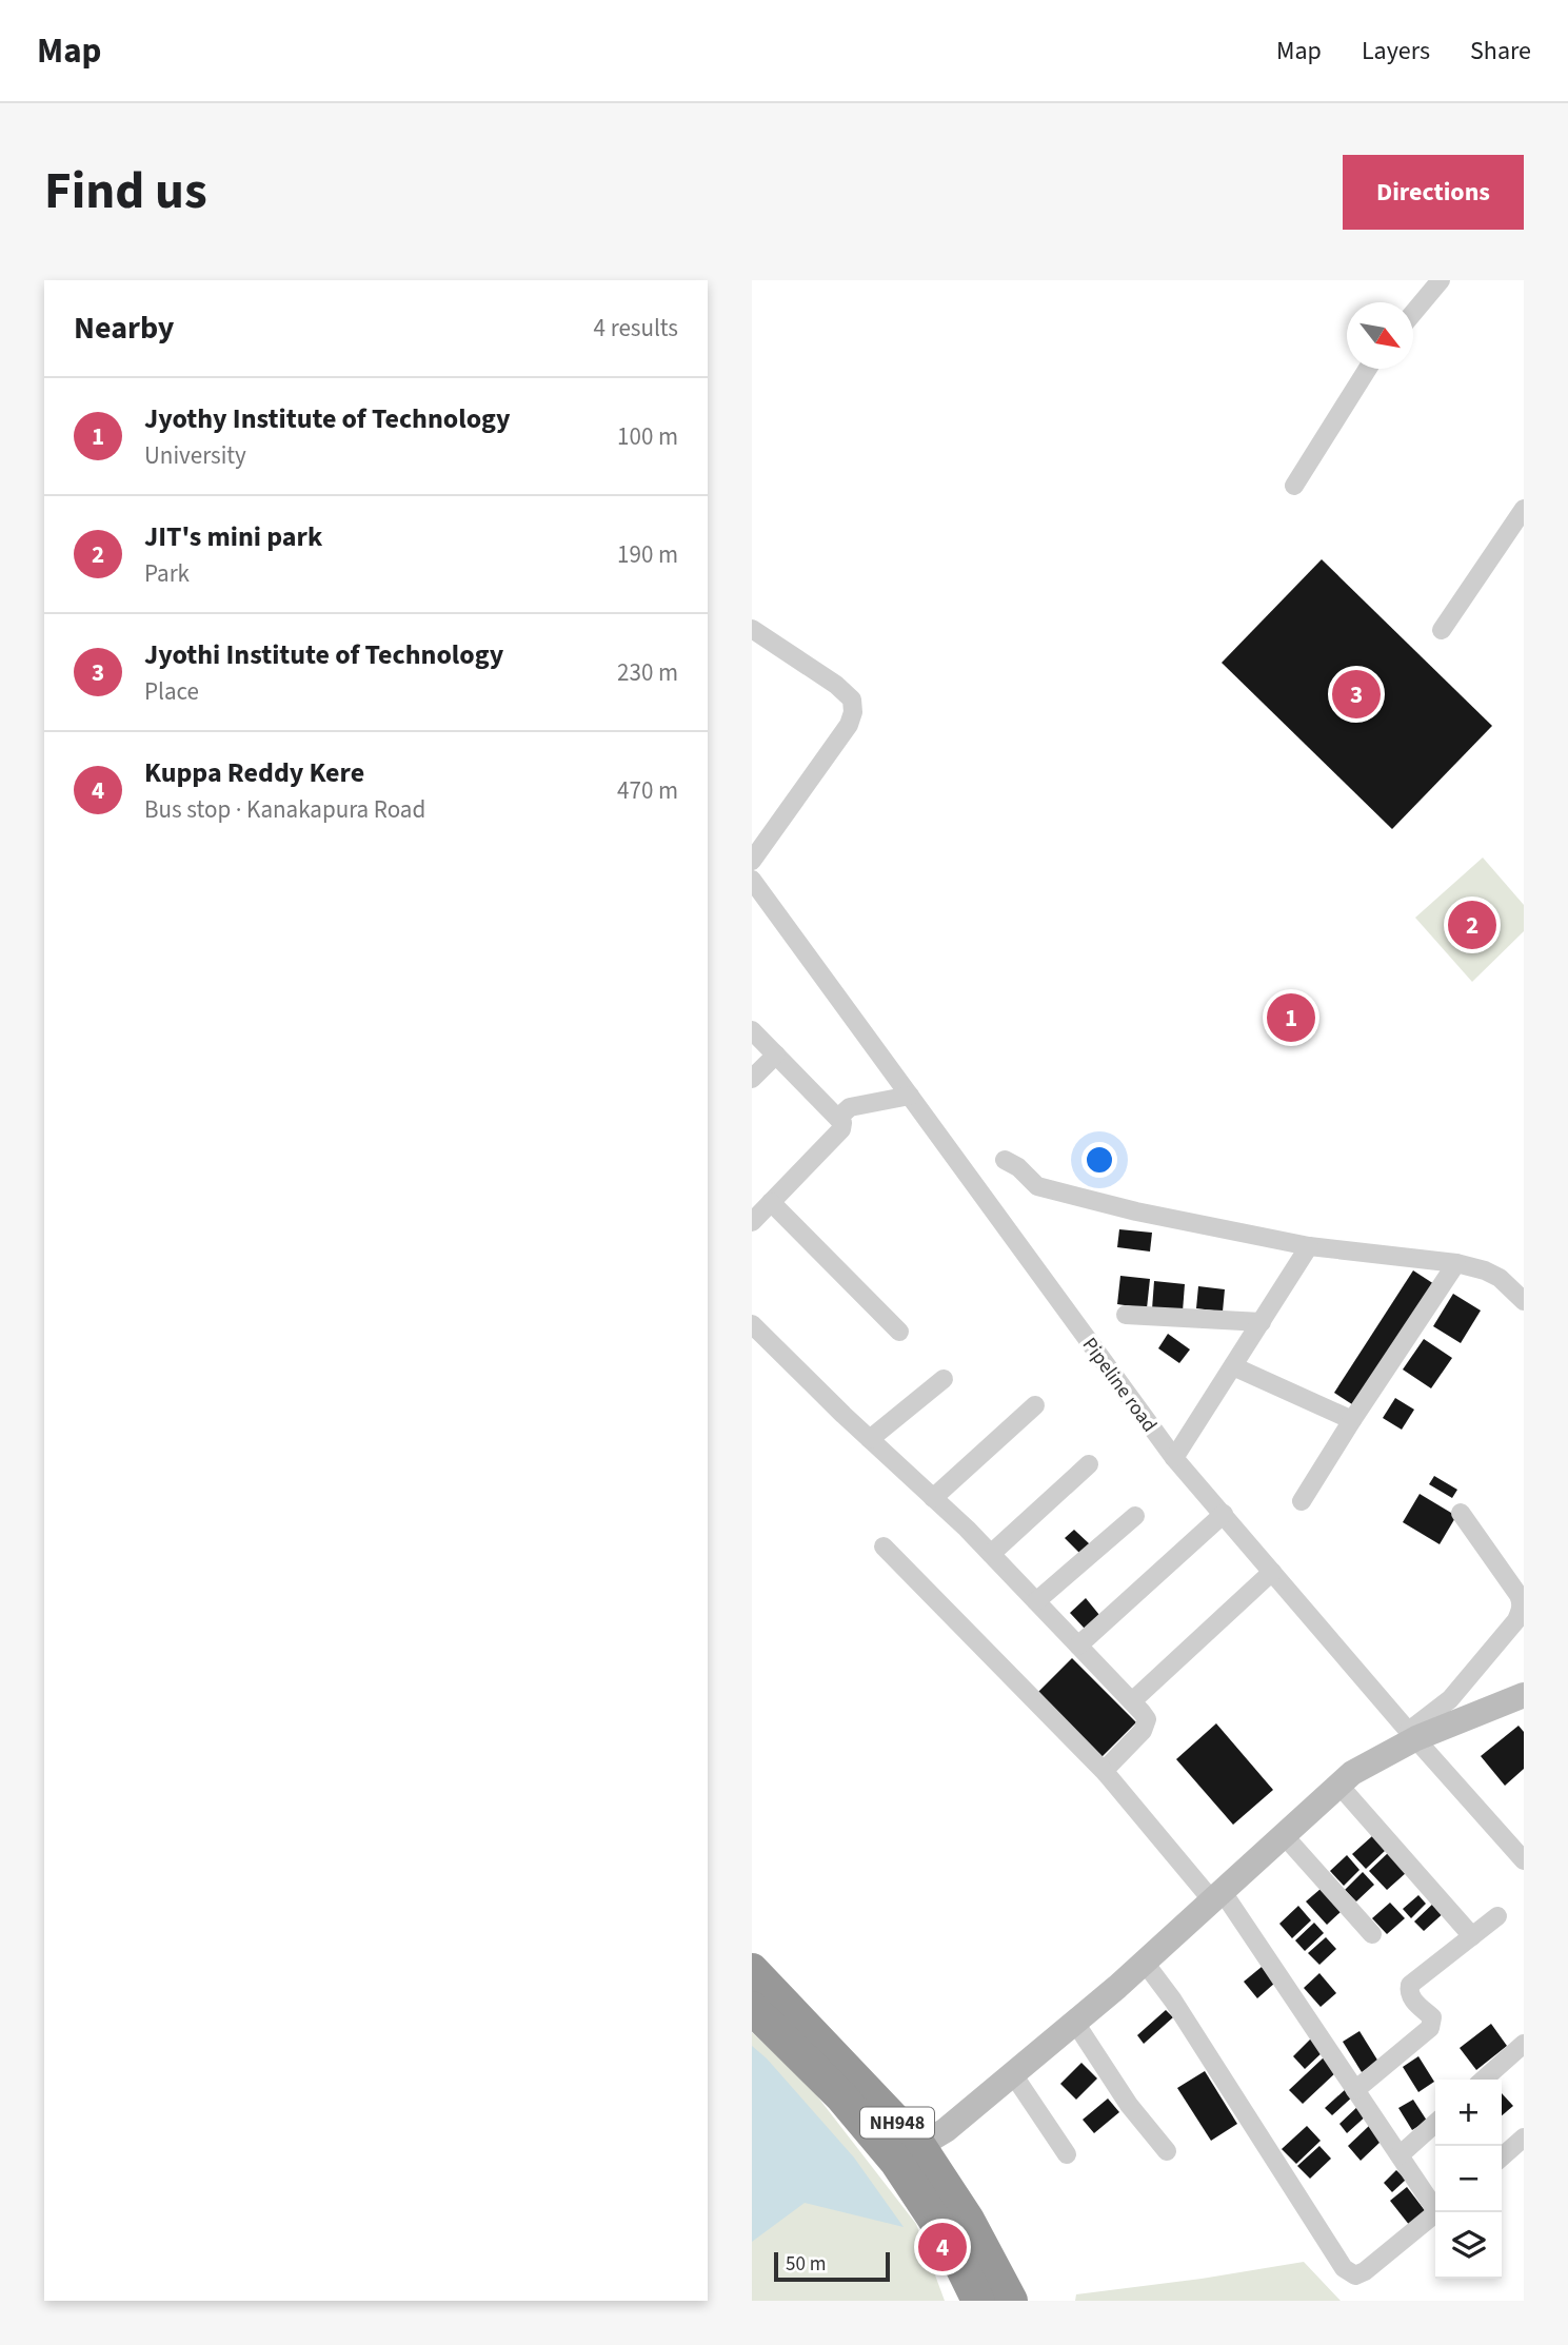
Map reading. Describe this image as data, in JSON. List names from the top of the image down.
{
  "streets": {
    "highway": ["NH948"],
    "street": ["Pipeline road"]
  },
  "scale_bar": "50 m",
  "north": "bottom right",
  "page": {
    "header": "Map",
    "nav": ["Map", "Layers", "Share"],
    "title": "Find us",
    "buttons": "Directions",
    "heading": ["Nearby", "4 results"],
    "list": [
      {
        "mark": "1",
        "name": "Jyothy Institute of Technology",
        "note": "University",
        "value": "100 m"
      },
      {
        "mark": "2",
        "name": "JIT's mini park",
        "note": "Park",
        "value": "190 m"
      },
      {
        "mark": "3",
        "name": "Jyothi Institute of Technology",
        "note": "Place",
        "value": "230 m"
      },
      {
        "mark": "4",
        "name": "Kuppa Reddy Kere",
        "note": "Bus stop · Kanakapura Road",
        "value": "470 m"
      }
    ],
    "pins": [
      "3",
      "2",
      "1",
      "4"
    ],
    "map_buttons": ["+", "−"],
    "scale": "50 m"
  }
}
